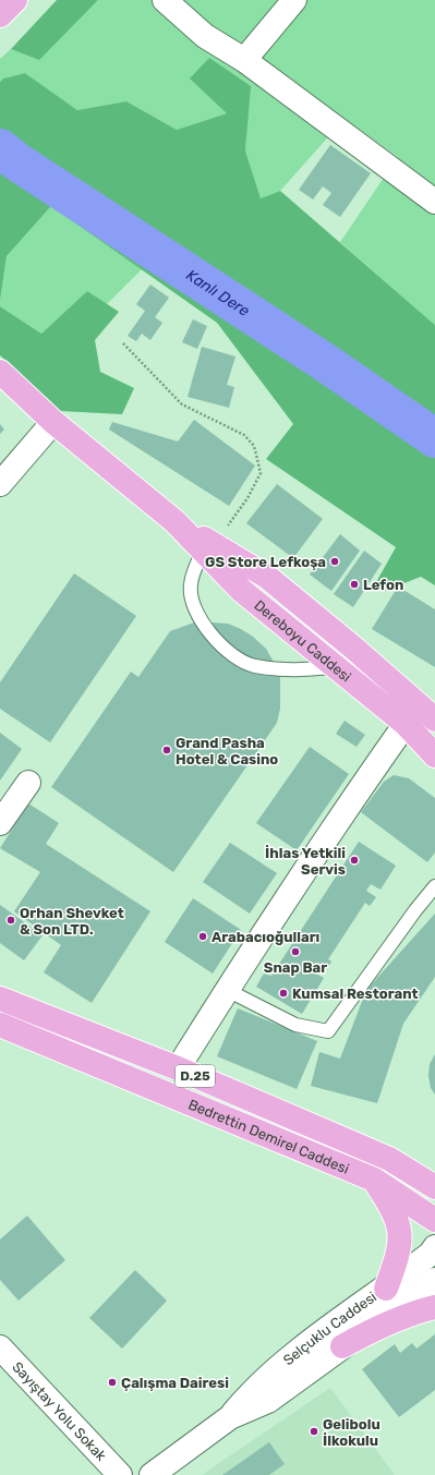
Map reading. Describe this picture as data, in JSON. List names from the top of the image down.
{
  "streets": {
    "main road": ["Dereboyu Caddesi", "D.25", "Bedrettin Demirel Caddesi"],
    "street": ["Selçuklu Caddesi", "Sayıştay Yolu Sokak"]
  },
  "water": ["Kanlı Dere"],
  "places": [
    "GS Store Lefkoşa",
    "Lefon",
    "Grand Pasha Hotel & Casino",
    "İhlas Yetkili Servis",
    "Orhan Shevket & Son LTD.",
    "Arabacıoğulları",
    "Snap Bar",
    "Kumsal Restorant",
    "Çalışma Dairesi",
    "Gelibolu İlkokulu"
  ]
}
